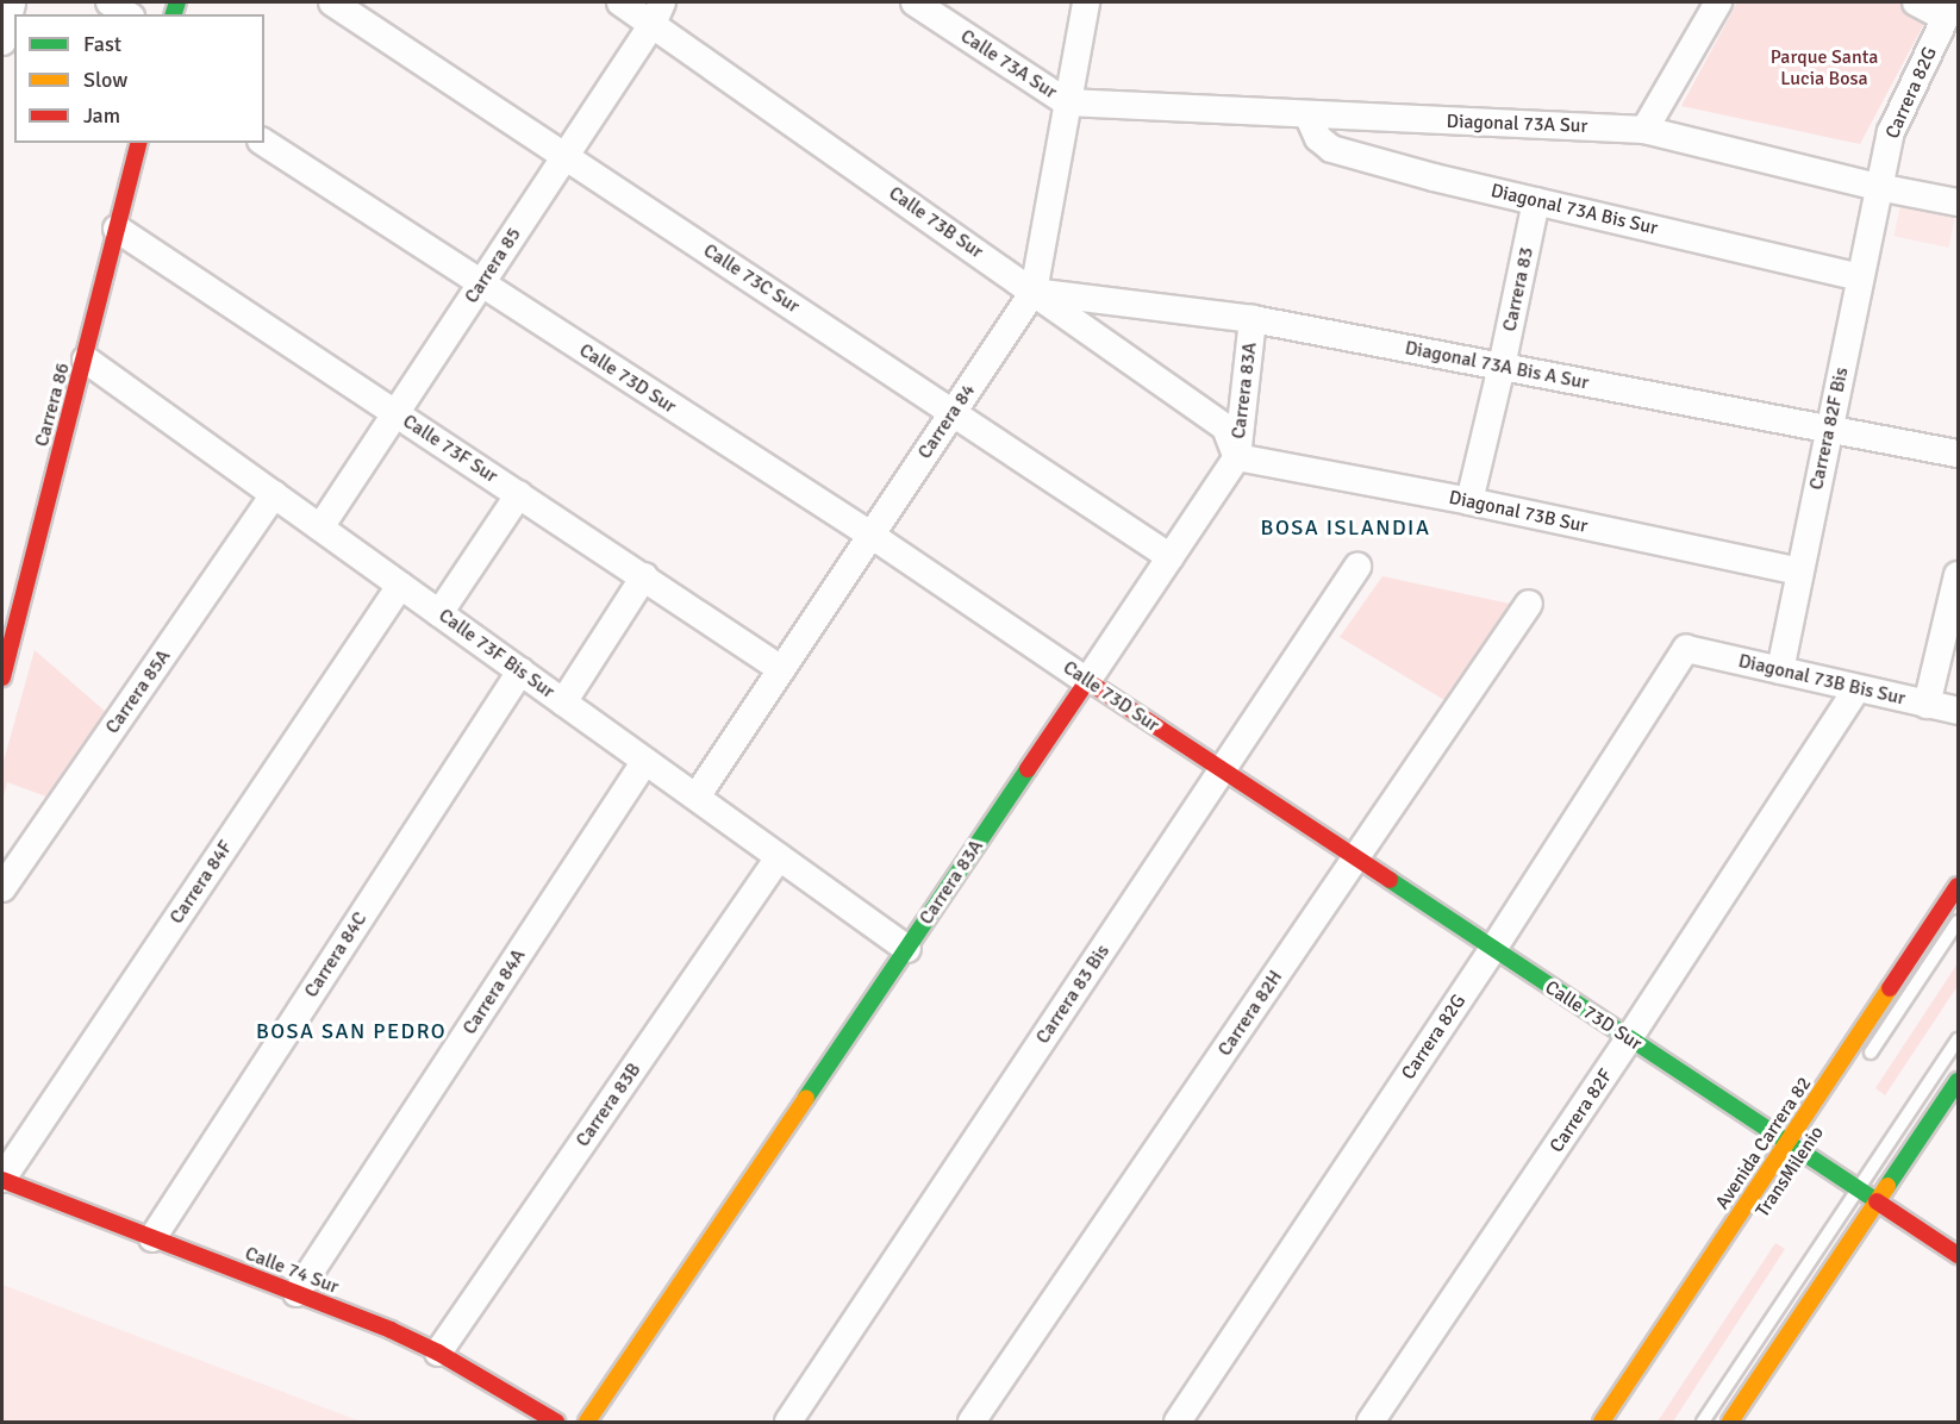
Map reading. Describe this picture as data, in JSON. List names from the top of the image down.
{
  "streets": {
    "street": [
      "Calle 73A Sur",
      "Carrera 82G",
      "Diagonal 73A Sur",
      "Diagonal 73A Bis Sur",
      "Calle 73B Sur",
      "Carrera 85",
      "Calle 73C Sur",
      "Carrera 83",
      "Diagonal 73A Bis A Sur",
      "Calle 73D Sur",
      "Carrera 83A",
      "Carrera 86",
      "Carrera 84",
      "Carrera 82F Bis",
      "Calle 73F Sur",
      "Diagonal 73B Sur",
      "Calle 73F Bis Sur",
      "Diagonal 73B Bis Sur",
      "Carrera 85A",
      "Carrera 84F",
      "Carrera 84C",
      "Carrera 84A",
      "Carrera 83 Bis",
      "Carrera 82H",
      "Carrera 83B",
      "Carrera 82F",
      "Avenida Carrera 82",
      "Calle 74 Sur"
    ]
  },
  "crossings": [
    ["Calle 73A Sur", "Diagonal 73A Sur"],
    ["Calle 73A Sur", "Carrera 84"],
    ["Carrera 82G", "Diagonal 73A Sur"],
    ["Carrera 82G", "Calle 73D Sur"],
    ["Carrera 82G", "Carrera 82F Bis"],
    ["Carrera 82G", "Diagonal 73B Bis Sur"],
    ["Diagonal 73A Sur", "Diagonal 73A Bis Sur"],
    ["Diagonal 73A Sur", "Carrera 84"],
    ["Diagonal 73A Sur", "Carrera 82F Bis"],
    ["Diagonal 73A Bis Sur", "Carrera 83"],
    ["Diagonal 73A Bis Sur", "Carrera 82F Bis"],
    ["Calle 73B Sur", "Carrera 85"],
    ["Calle 73B Sur", "Diagonal 73A Bis A Sur"],
    ["Calle 73B Sur", "Carrera 83A"],
    ["Calle 73B Sur", "Carrera 84"],
    ["Calle 73B Sur", "Diagonal 73B Sur"],
    ["Carrera 85", "Calle 73C Sur"],
    ["Carrera 85", "Calle 73D Sur"],
    ["Carrera 85", "Calle 73F Sur"],
    ["Carrera 85", "Calle 73F Bis Sur"],
    ["Calle 73C Sur", "Carrera 83A"],
    ["Calle 73C Sur", "Carrera 84"],
    ["Carrera 83", "Diagonal 73A Bis A Sur"],
    ["Carrera 83", "Diagonal 73B Sur"],
    ["Diagonal 73A Bis A Sur", "Carrera 83A"],
    ["Diagonal 73A Bis A Sur", "Carrera 84"],
    ["Diagonal 73A Bis A Sur", "Carrera 82F Bis"],
    ["Calle 73D Sur", "Carrera 83A"],
    ["Calle 73D Sur", "Carrera 84"],
    ["Calle 73D Sur", "Carrera 83 Bis"],
    ["Calle 73D Sur", "Carrera 82H"],
    ["Calle 73D Sur", "Carrera 82F"],
    ["Calle 73D Sur", "Avenida Carrera 82"],
    ["Carrera 83A", "Diagonal 73B Sur"],
    ["Carrera 83A", "Calle 73F Bis Sur"],
    ["Carrera 86", "Calle 73F Sur"],
    ["Carrera 86", "Calle 73F Bis Sur"],
    ["Carrera 84", "Calle 73F Sur"],
    ["Carrera 84", "Calle 73F Bis Sur"],
    ["Carrera 82F Bis", "Diagonal 73B Sur"],
    ["Carrera 82F Bis", "Diagonal 73B Bis Sur"],
    ["Calle 73F Bis Sur", "Carrera 85A"],
    ["Calle 73F Bis Sur", "Carrera 84F"],
    ["Calle 73F Bis Sur", "Carrera 84C"],
    ["Calle 73F Bis Sur", "Carrera 84A"],
    ["Calle 73F Bis Sur", "Carrera 83B"],
    ["Diagonal 73B Bis Sur", "Carrera 82F"],
    ["Carrera 84F", "Calle 74 Sur"],
    ["Carrera 84C", "Calle 74 Sur"],
    ["Carrera 84A", "Calle 74 Sur"],
    ["Carrera 83B", "Calle 74 Sur"]
  ],
  "districts": ["BOSA ISLANDIA", "BOSA SAN PEDRO"],
  "parks": ["Parque Santa Lucia Bosa"],
  "legend": ["Fast", "Slow", "Jam"]
}
